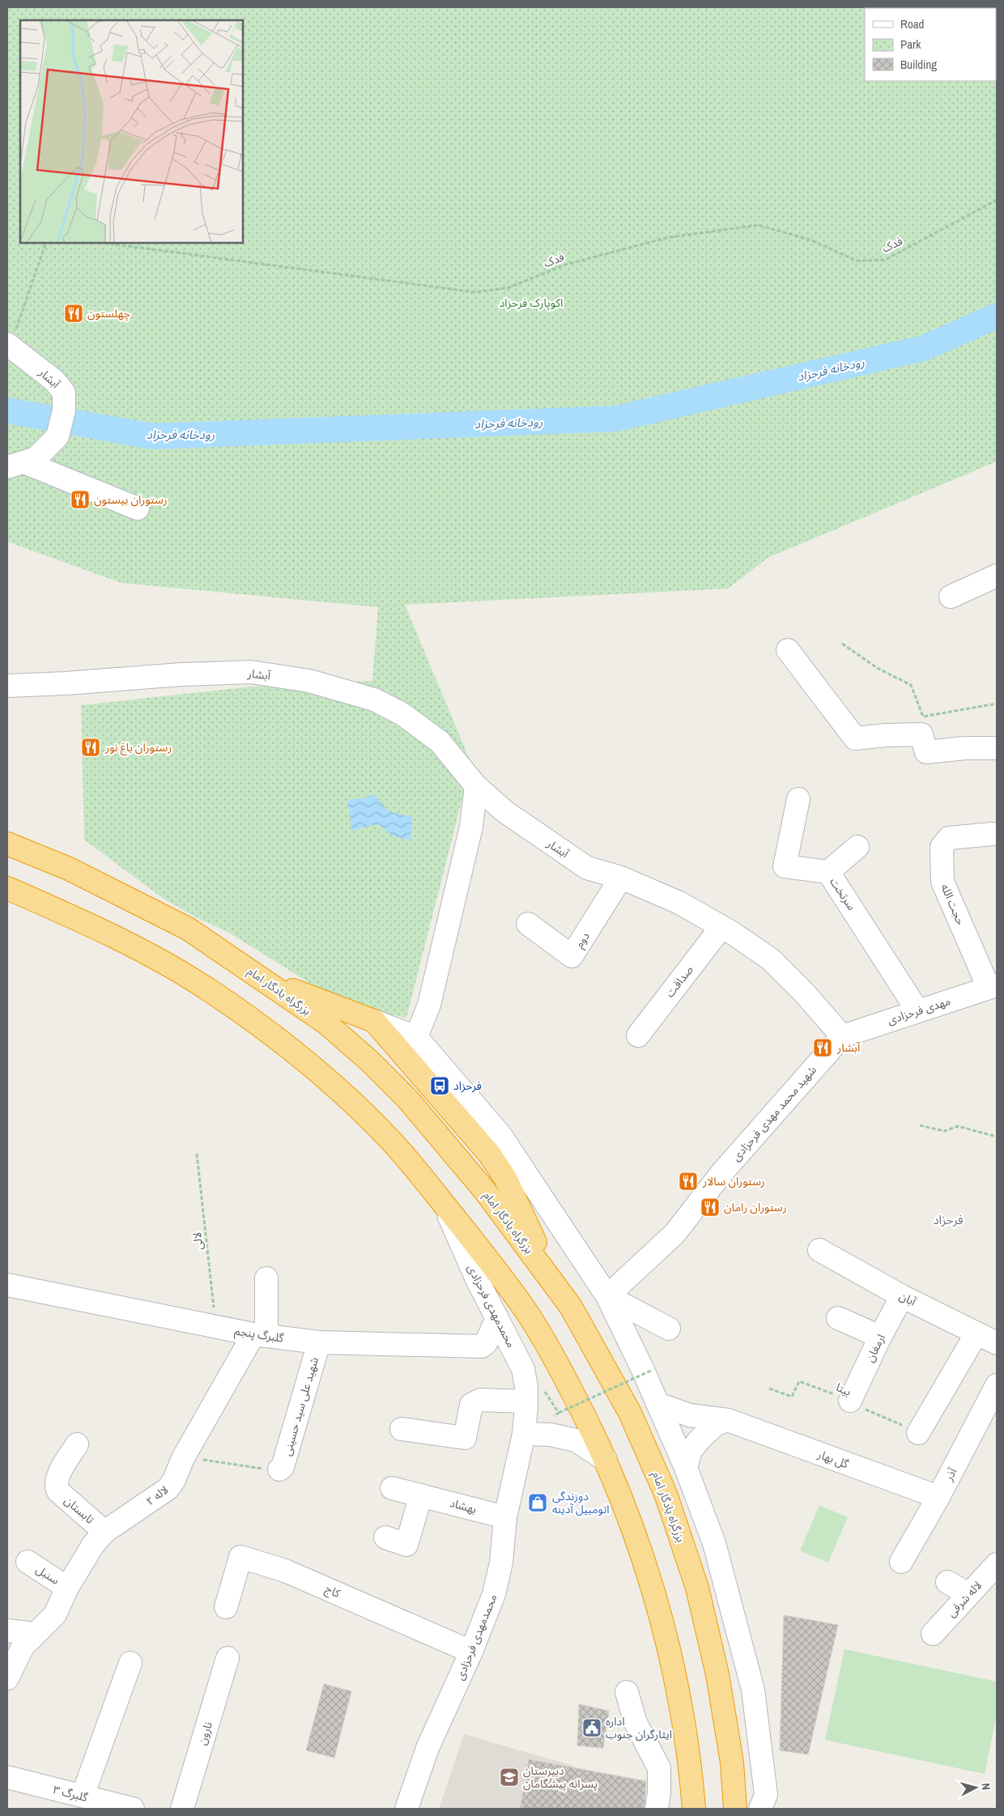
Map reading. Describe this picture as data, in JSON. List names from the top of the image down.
{
  "streets": {
    "highway": ["بزرگراه یادگار امام"],
    "street": [
      "آبشار",
      "سرتخت",
      "حجت الله",
      "دوم",
      "صداقت",
      "مهدی فرحزادی",
      "شهید محمد مهدی فرحزادی",
      "آبان",
      "محمدمهدی فرحزادی",
      "گلبرگ پنجم",
      "ارمغان",
      "شهید علی سید حسینی",
      "گل بهار",
      "آذر",
      "لاله ۲",
      "بهشاد",
      "تابستان",
      "سنبل",
      "کاج",
      "لاله شرقی",
      "نارون",
      "گلبرگ ۳"
    ],
    "path": ["فدک", "لالی", "بیتا"]
  },
  "crossings": [
    ["آبشار", "دوم"],
    ["آبشار", "صداقت"],
    ["آبشار", "مهدی فرحزادی"],
    ["آبشار", "شهید محمد مهدی فرحزادی"],
    ["سرتخت", "مهدی فرحزادی"],
    ["حجت الله", "مهدی فرحزادی"],
    ["مهدی فرحزادی", "شهید محمد مهدی فرحزادی"],
    ["لالی", "گلبرگ پنجم"],
    ["آبان", "ارمغان"],
    ["محمدمهدی فرحزادی", "گلبرگ پنجم"],
    ["محمدمهدی فرحزادی", "بهشاد"],
    ["محمدمهدی فرحزادی", "کاج"],
    ["گلبرگ پنجم", "شهید علی سید حسینی"],
    ["گلبرگ پنجم", "لاله ۲"],
    ["ارمغان", "بیتا"],
    ["شهید علی سید حسینی", "لاله ۲"],
    ["گل بهار", "آذر"],
    ["لاله ۲", "تابستان"],
    ["لاله ۲", "سنبل"]
  ],
  "districts": ["فرحزاد"],
  "water": ["رودخانه فرحزاد"],
  "parks": ["اکوپارک فرحزاد"],
  "places": {
    "restaurant": [
      "چهلستون",
      "رستوران بیستون",
      "رستوران باغ نور",
      "آبشار",
      "رستوران سالار",
      "رستوران رامان"
    ],
    "bus stop": ["فرحزاد"],
    "shop": ["دوزندگی اتومبیل آدینه"],
    "public building": ["اداره ایثارگران جنوب"],
    "school or university": ["دبیرستان پسرانه پیشگامان"]
  },
  "legend": ["Road", "Park", "Building"],
  "north": "right"
}
